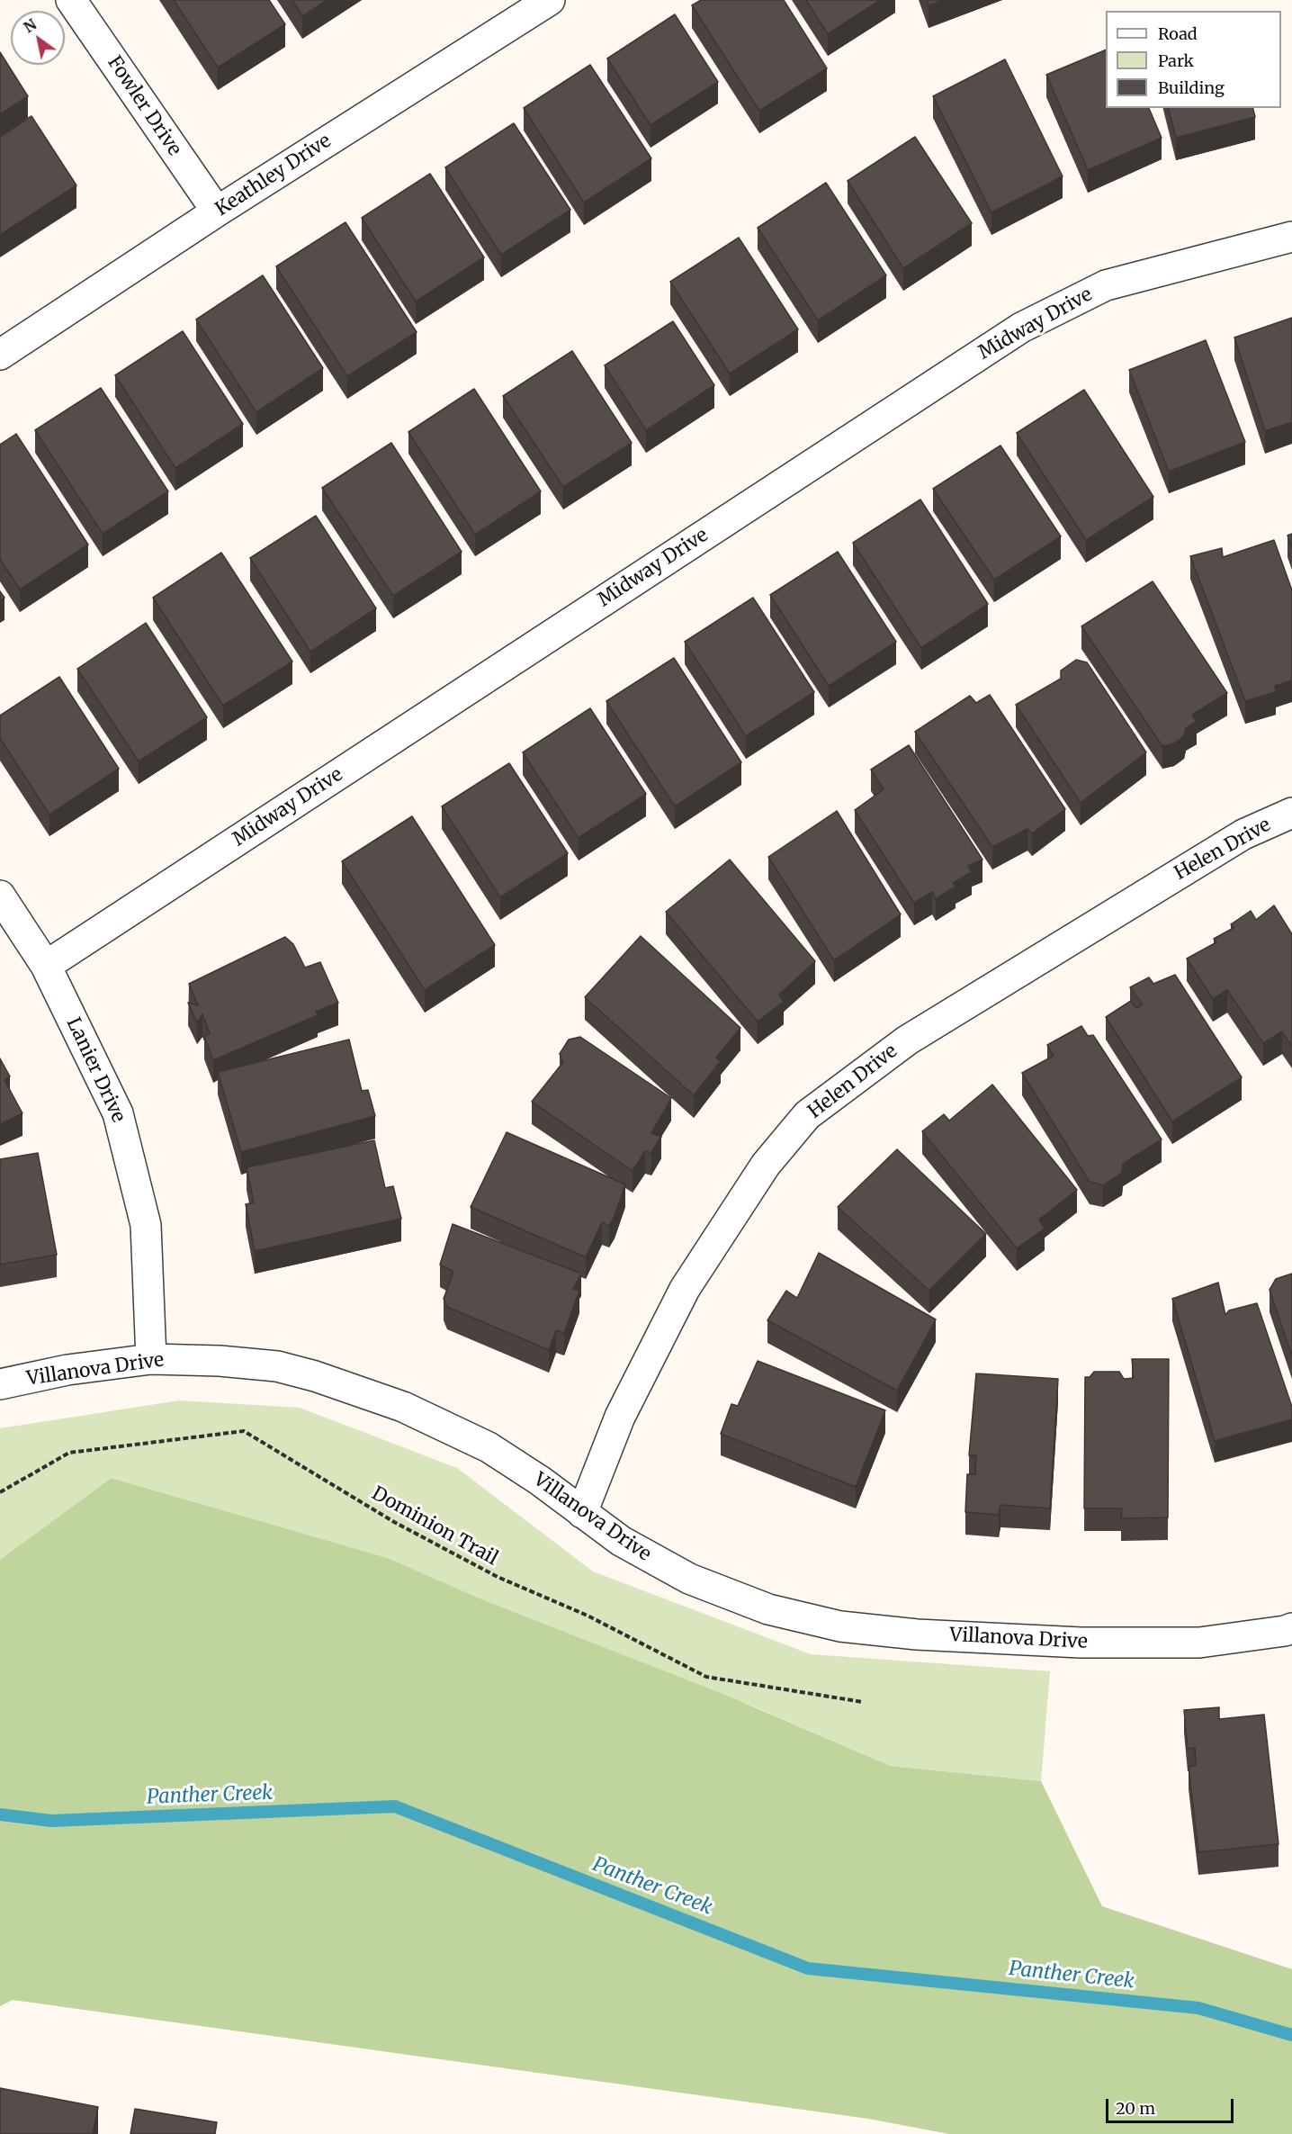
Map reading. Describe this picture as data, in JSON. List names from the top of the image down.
{
  "streets": {
    "street": [
      "Fowler Drive",
      "Keathley Drive",
      "Midway Drive",
      "Helen Drive",
      "Lanier Drive",
      "Villanova Drive"
    ],
    "path": ["Dominion Trail"]
  },
  "crossings": [
    ["Fowler Drive", "Keathley Drive"],
    ["Midway Drive", "Lanier Drive"],
    ["Helen Drive", "Villanova Drive"],
    ["Lanier Drive", "Villanova Drive"]
  ],
  "water": ["Panther Creek"],
  "legend": ["Road", "Park", "Building"],
  "scale_bar": "20 m",
  "north": "top left"
}
